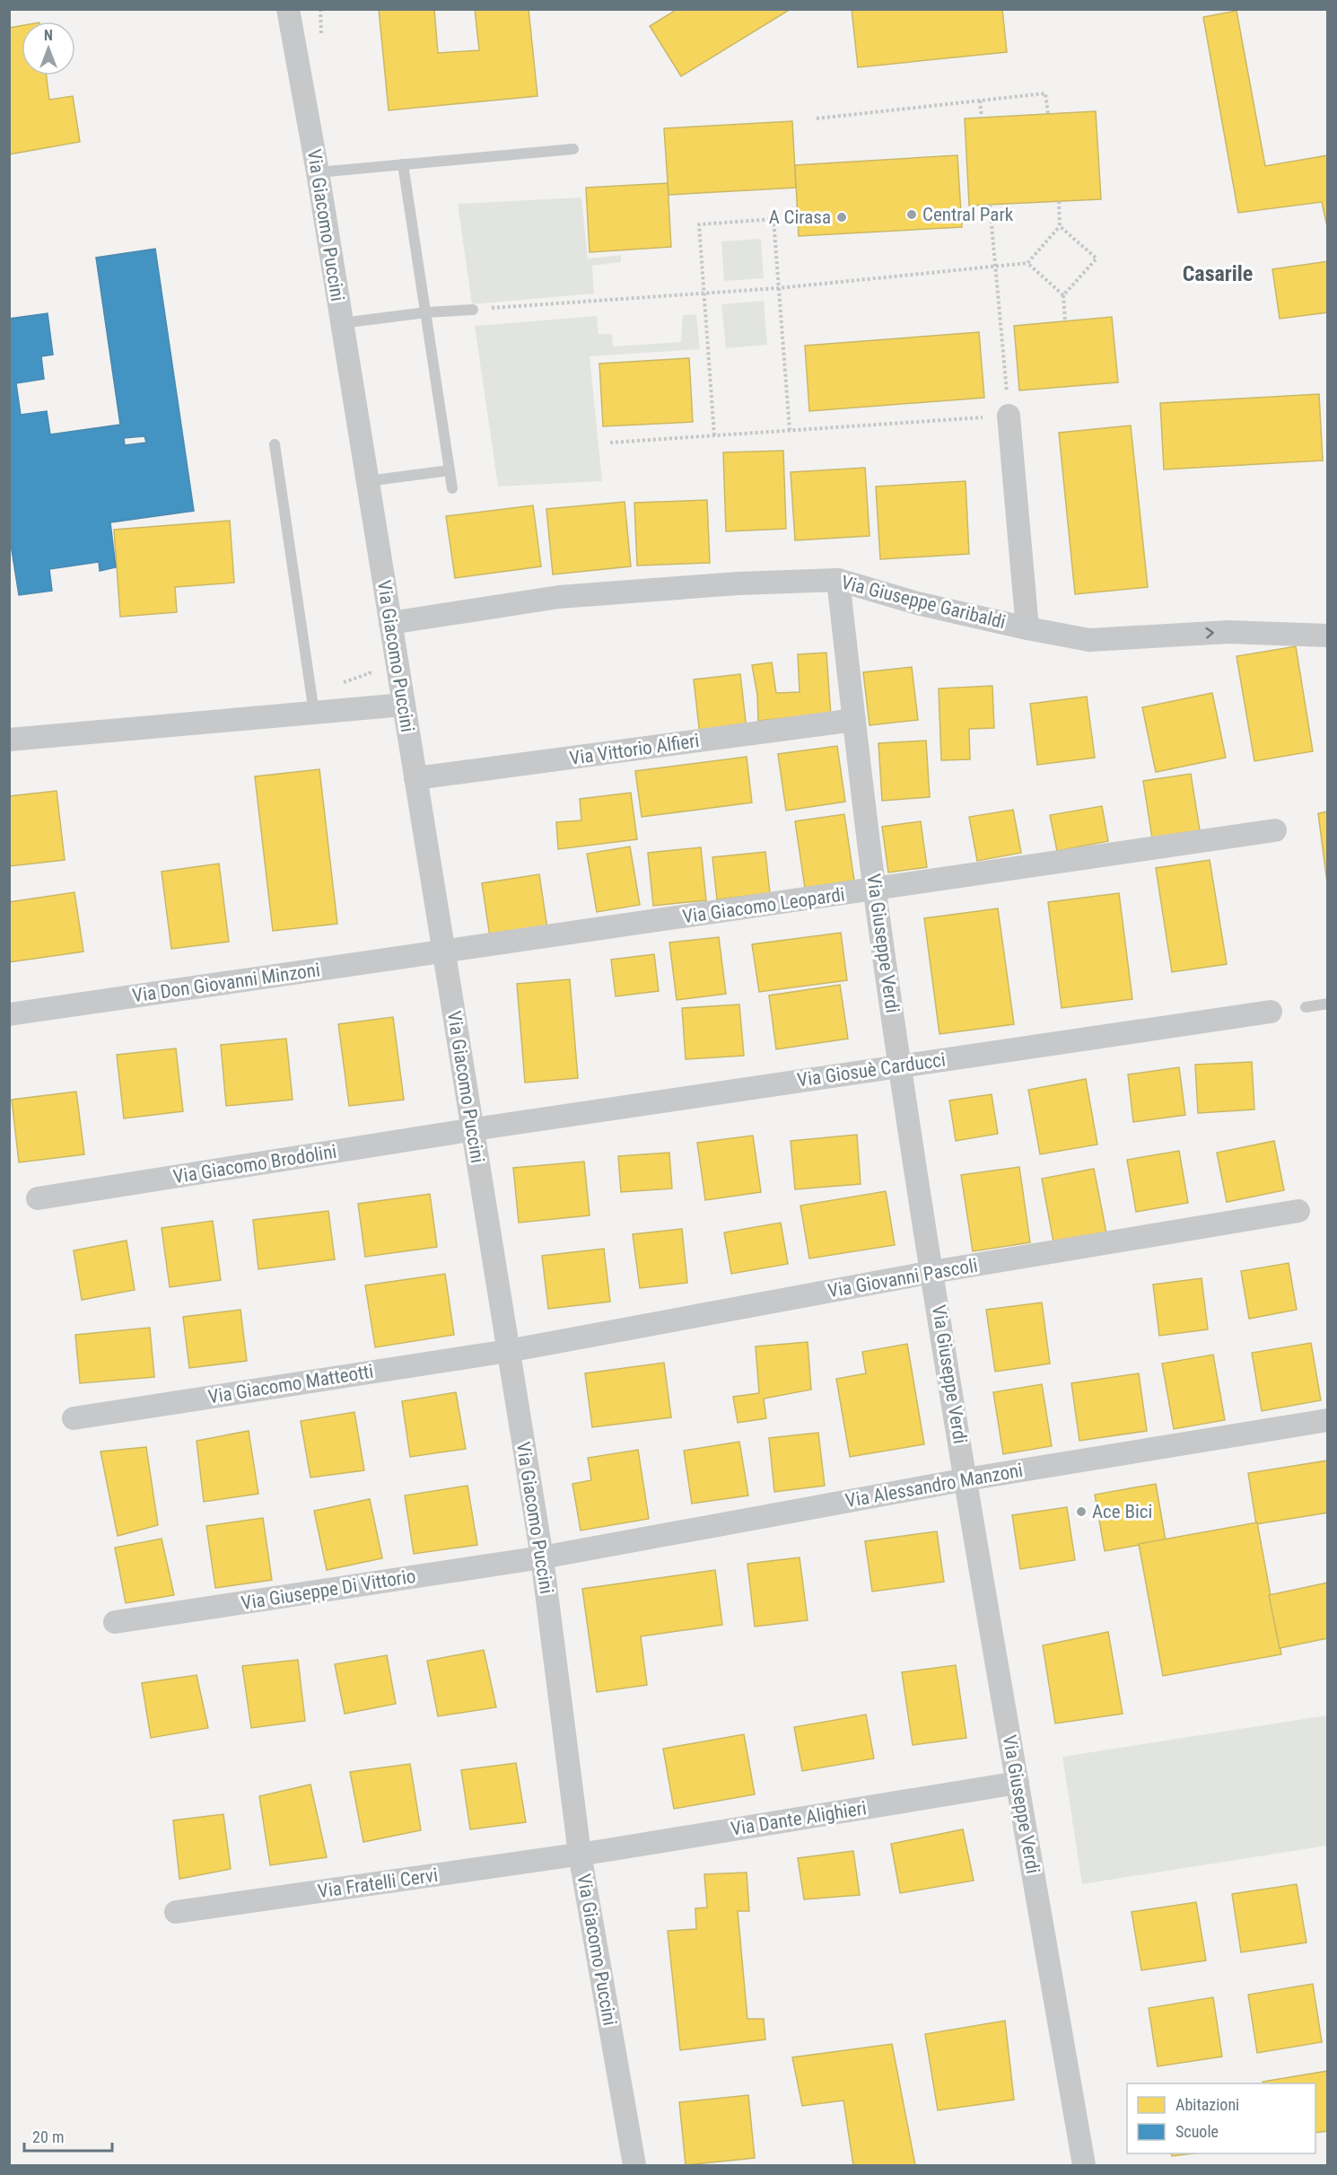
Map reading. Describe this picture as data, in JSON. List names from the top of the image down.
{
  "streets": {
    "street": [
      "Via Giacomo Puccini",
      "Via Giuseppe Garibaldi",
      "Via Vittorio Alfieri",
      "Via Giacomo Leopardi",
      "Via Giuseppe Verdi",
      "Via Don Giovanni Minzoni",
      "Via Giosuè Carducci",
      "Via Giacomo Brodolini",
      "Via Giovanni Pascoli",
      "Via Giacomo Matteotti",
      "Via Alessandro Manzoni",
      "Via Giuseppe Di Vittorio",
      "Via Dante Alighieri",
      "Via Fratelli Cervi"
    ]
  },
  "crossings": [
    ["Via Giacomo Puccini", "Via Giuseppe Garibaldi"],
    ["Via Giacomo Puccini", "Via Vittorio Alfieri"],
    ["Via Giacomo Puccini", "Via Giacomo Leopardi"],
    ["Via Giacomo Puccini", "Via Don Giovanni Minzoni"],
    ["Via Giacomo Puccini", "Via Giosuè Carducci"],
    ["Via Giacomo Puccini", "Via Giacomo Brodolini"],
    ["Via Giacomo Puccini", "Via Giovanni Pascoli"],
    ["Via Giacomo Puccini", "Via Giacomo Matteotti"],
    ["Via Giacomo Puccini", "Via Alessandro Manzoni"],
    ["Via Giacomo Puccini", "Via Giuseppe Di Vittorio"],
    ["Via Giacomo Puccini", "Via Dante Alighieri"],
    ["Via Giacomo Puccini", "Via Fratelli Cervi"],
    ["Via Giuseppe Garibaldi", "Via Giuseppe Verdi"],
    ["Via Vittorio Alfieri", "Via Giuseppe Verdi"],
    ["Via Giacomo Leopardi", "Via Giuseppe Verdi"],
    ["Via Giacomo Leopardi", "Via Don Giovanni Minzoni"],
    ["Via Giuseppe Verdi", "Via Giosuè Carducci"],
    ["Via Giuseppe Verdi", "Via Giovanni Pascoli"],
    ["Via Giuseppe Verdi", "Via Alessandro Manzoni"],
    ["Via Giuseppe Verdi", "Via Dante Alighieri"],
    ["Via Giosuè Carducci", "Via Giacomo Brodolini"],
    ["Via Giovanni Pascoli", "Via Giacomo Matteotti"],
    ["Via Alessandro Manzoni", "Via Giuseppe Di Vittorio"],
    ["Via Dante Alighieri", "Via Fratelli Cervi"]
  ],
  "districts": ["Casarile"],
  "places": ["Central Park", "A Cirasa", "Ace Bici"],
  "legend": ["Abitazioni", "Scuole"],
  "scale_bar": "20 m",
  "north": "top"
}
